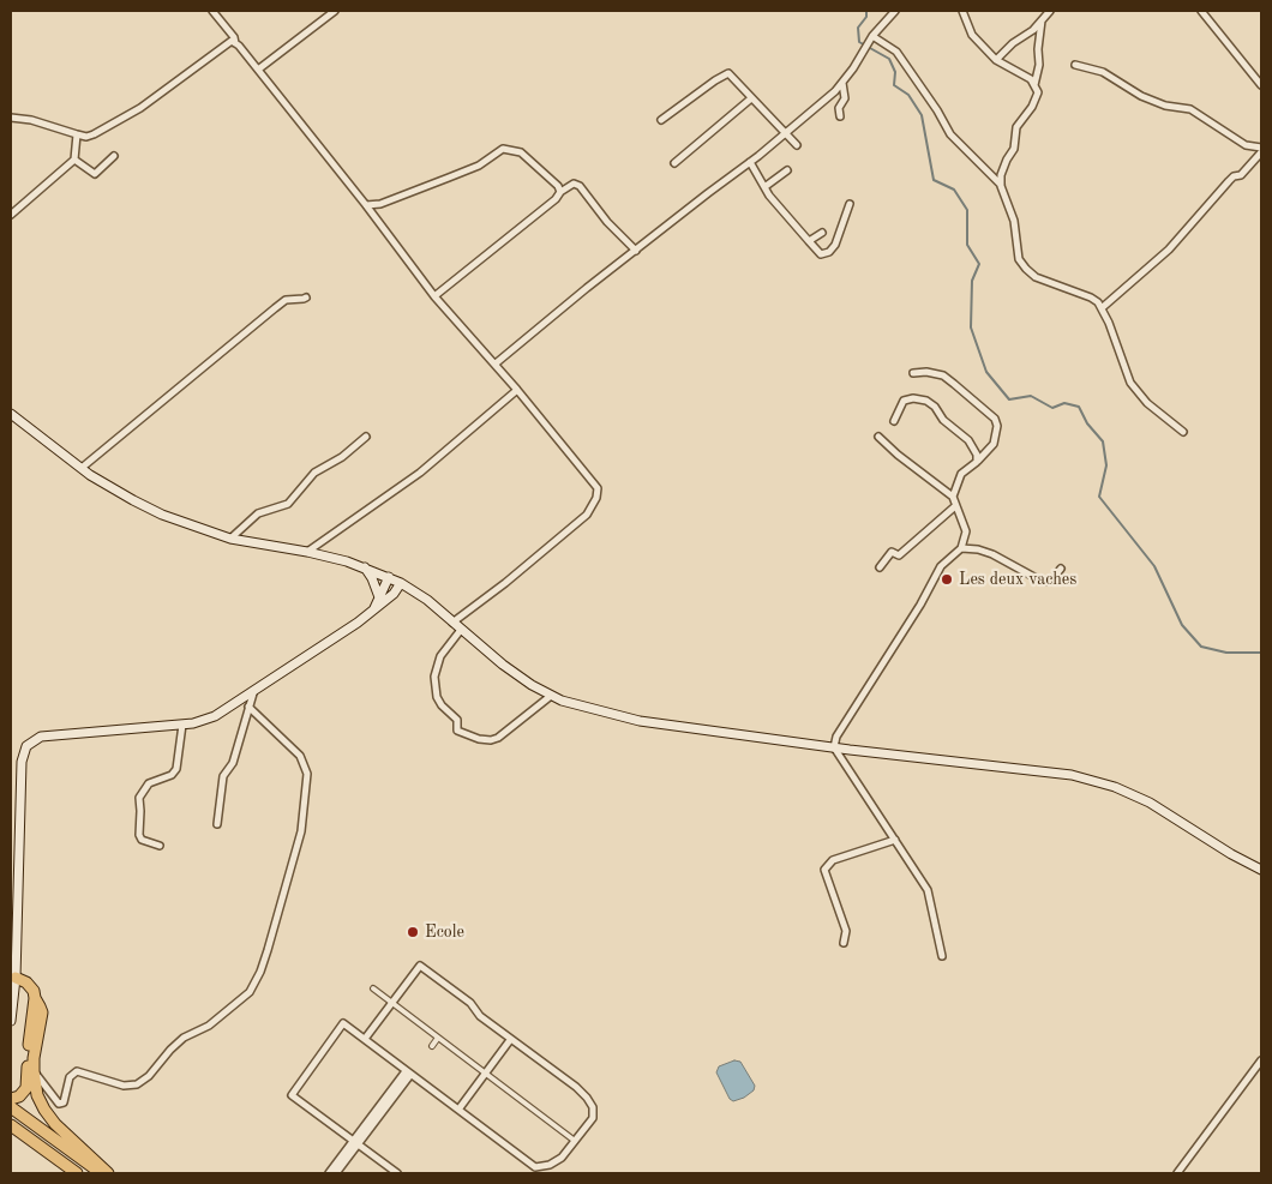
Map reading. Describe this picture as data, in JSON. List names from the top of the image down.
{
  "places": ["Les deux vaches", "Ecole"]
}
